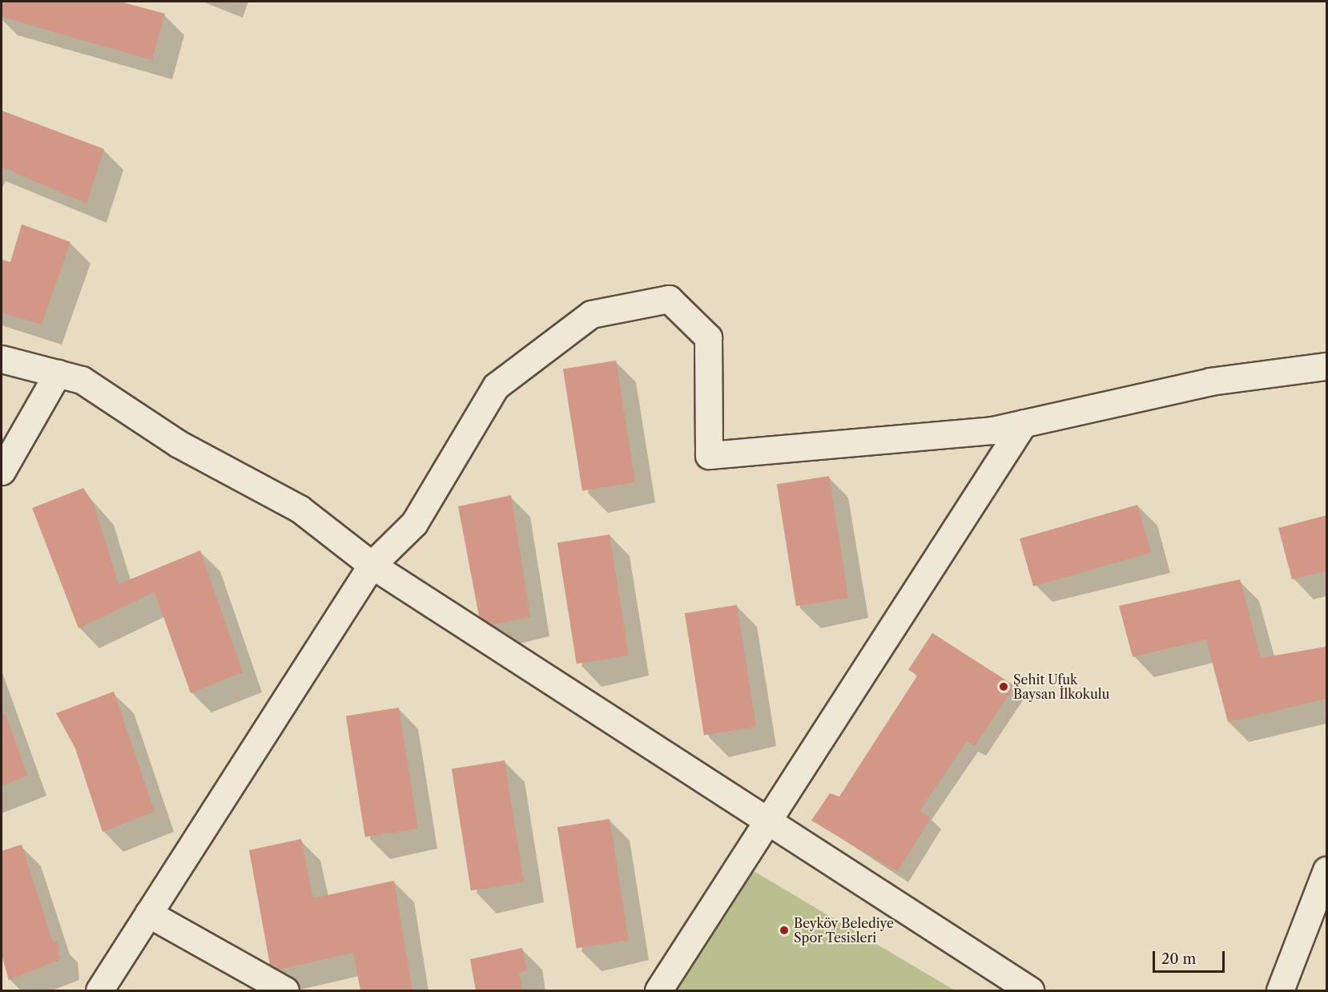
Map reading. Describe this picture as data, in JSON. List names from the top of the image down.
{
  "places": ["Şehit Ufuk Baysan İlkokulu", "Beyköy Belediye Spor Tesisleri"],
  "scale_bar": "20 m"
}
